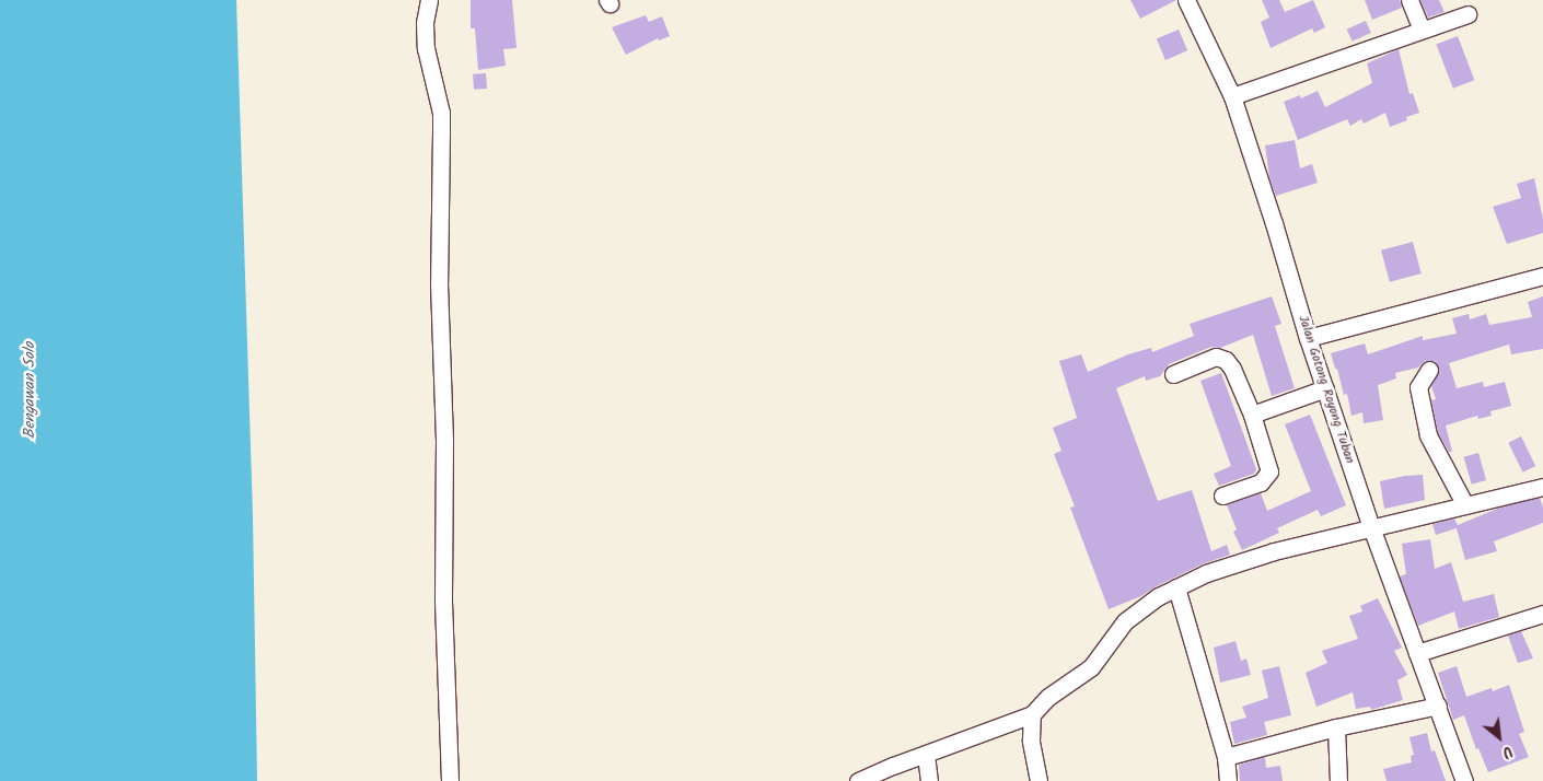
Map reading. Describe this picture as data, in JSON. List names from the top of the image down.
{
  "streets": {
    "street": ["Jalan Gotong Royong Tuban"]
  },
  "water": ["Bengawan Solo"],
  "north": "bottom right"
}
